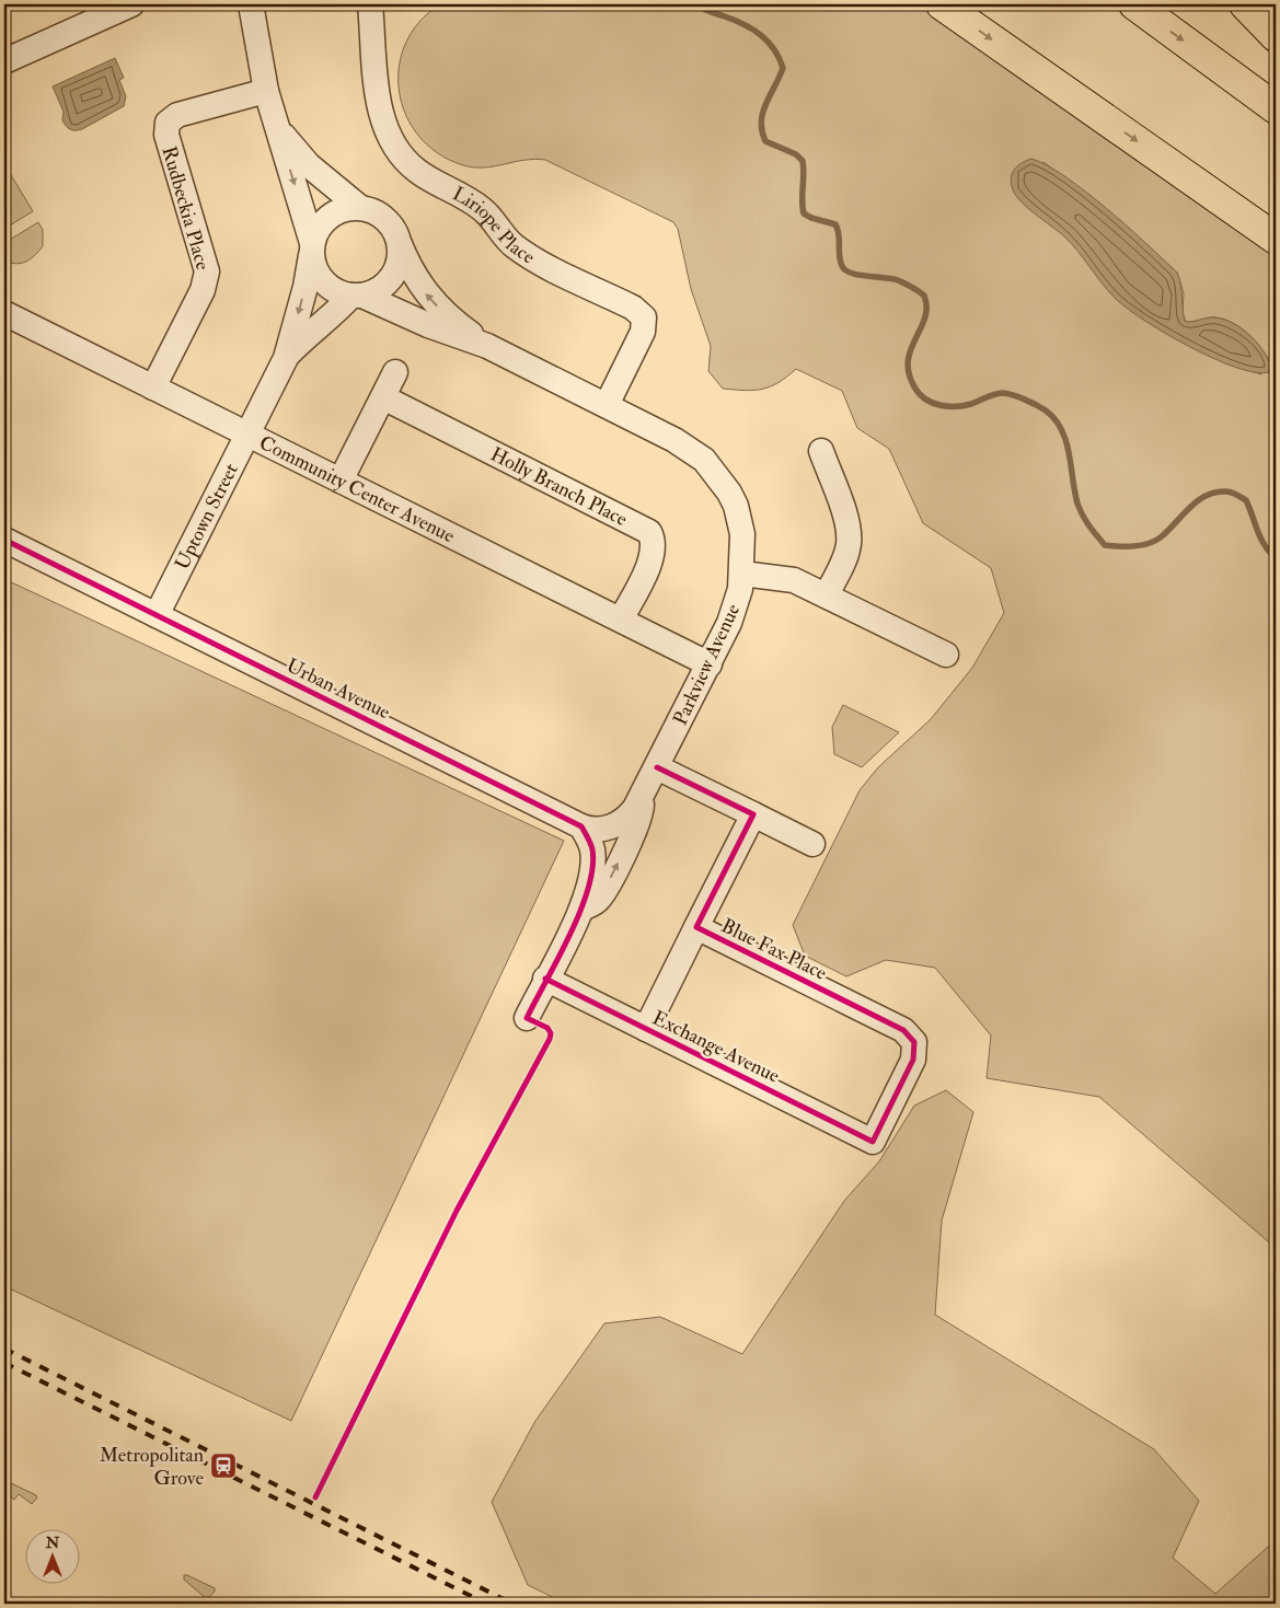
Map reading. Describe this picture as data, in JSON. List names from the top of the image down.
{
  "streets": {
    "street": [
      "Rudbeckia Place",
      "Liriope Place",
      "Holly Branch Place",
      "Community Center Avenue",
      "Uptown Street",
      "Parkview Avenue",
      "Urban Avenue",
      "Blue Fax Place",
      "Exchange Avenue"
    ]
  },
  "crossings": [
    ["Rudbeckia Place", "Community Center Avenue"],
    ["Liriope Place", "Parkview Avenue"],
    ["Holly Branch Place", "Community Center Avenue"],
    ["Community Center Avenue", "Uptown Street"],
    ["Community Center Avenue", "Parkview Avenue"],
    ["Uptown Street", "Parkview Avenue"],
    ["Uptown Street", "Urban Avenue"],
    ["Parkview Avenue", "Urban Avenue"],
    ["Parkview Avenue", "Exchange Avenue"],
    ["Blue Fax Place", "Exchange Avenue"]
  ],
  "places": {
    "station": ["Metropolitan Grove"]
  },
  "north": "top"
}
